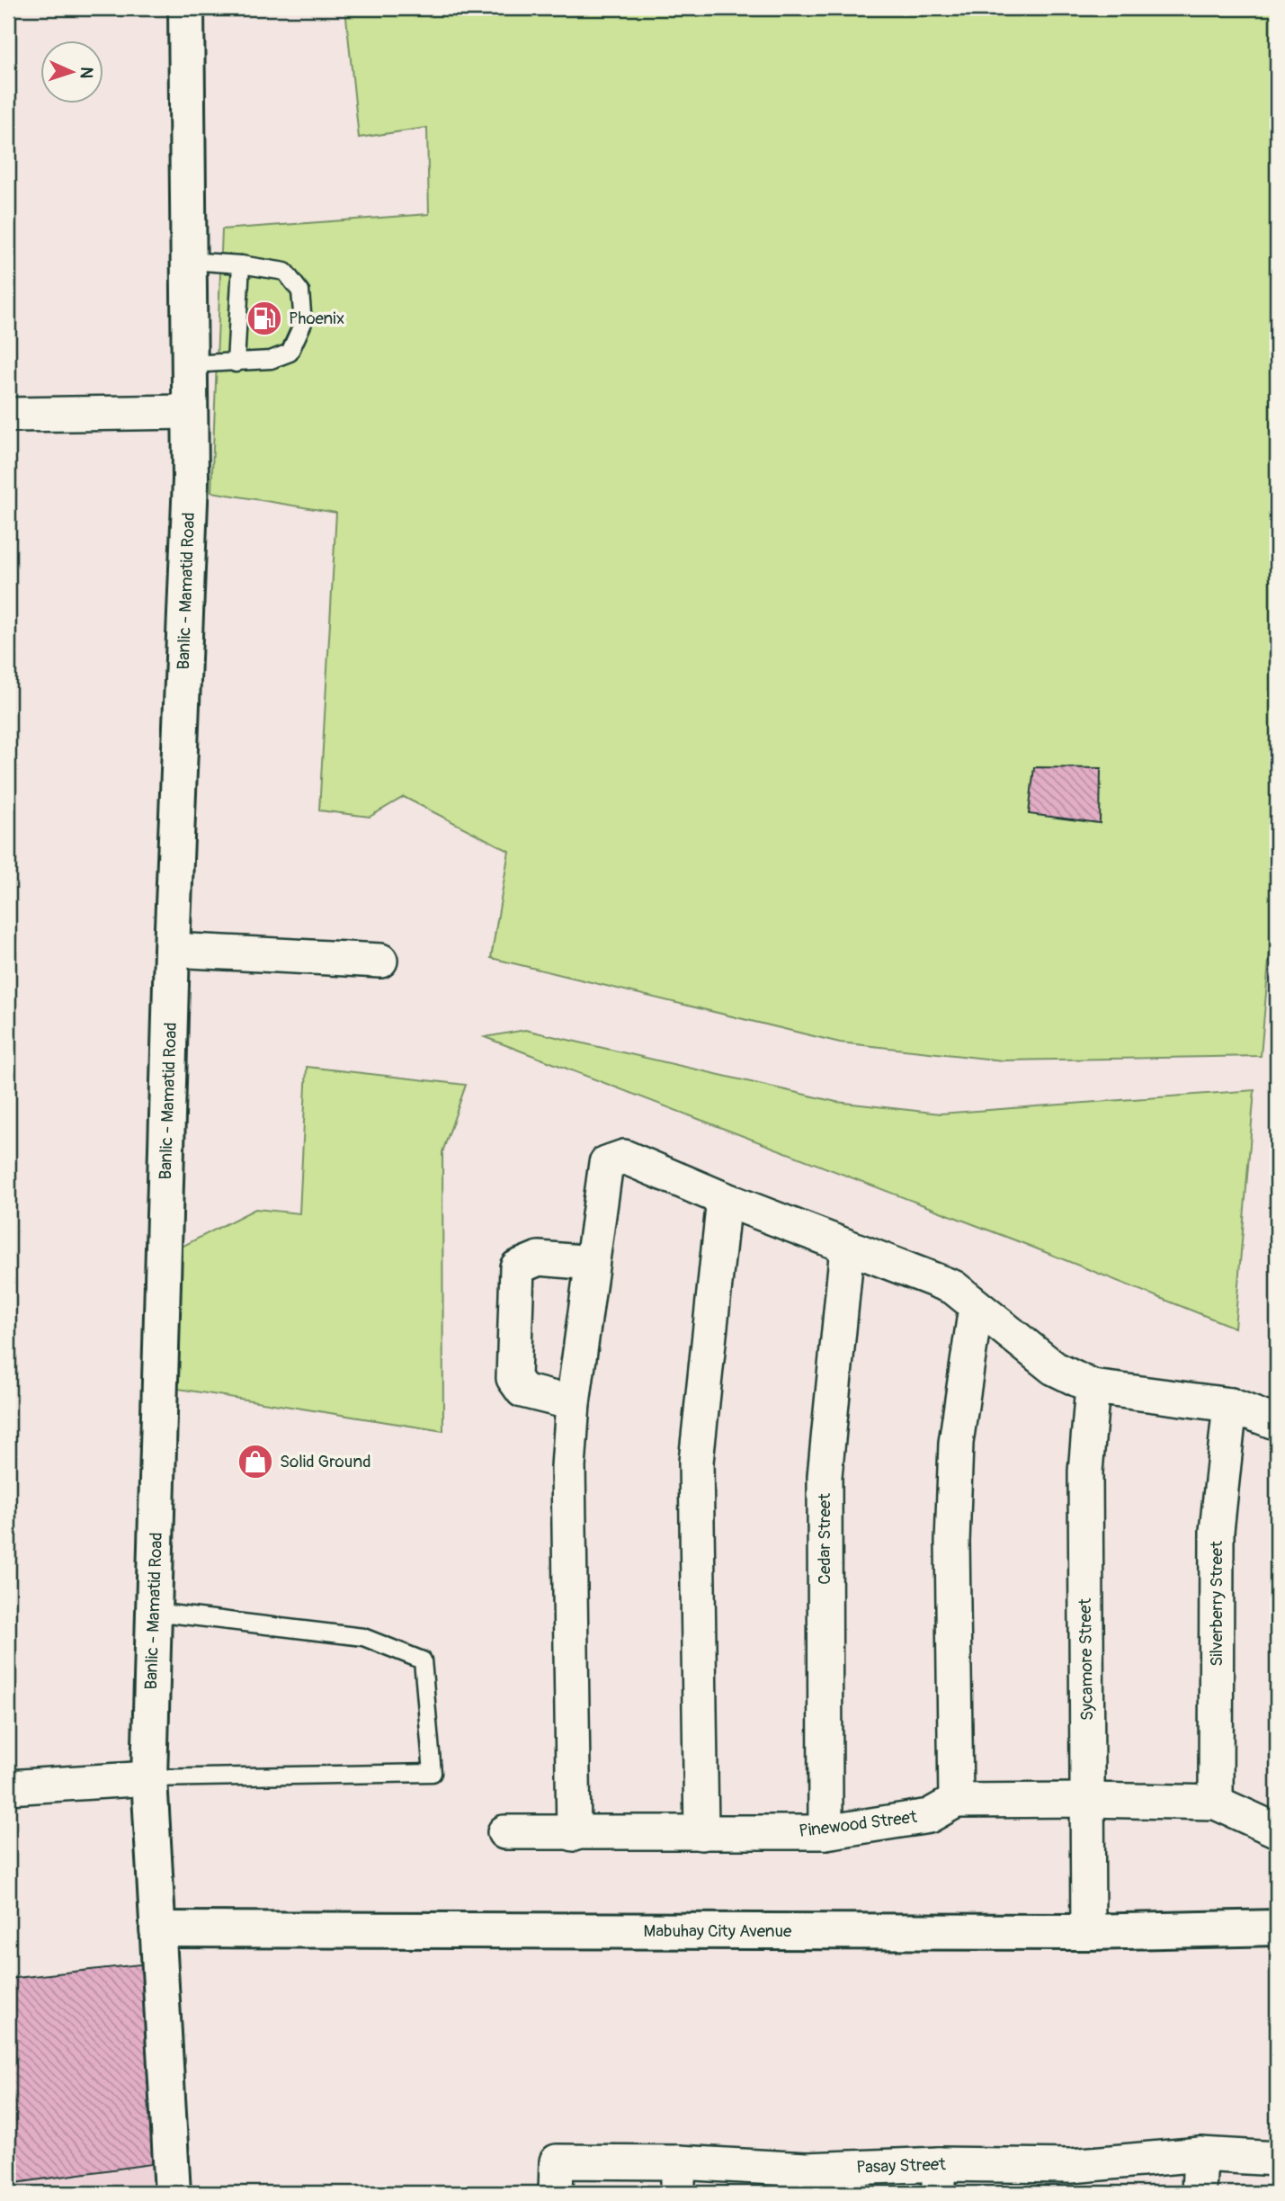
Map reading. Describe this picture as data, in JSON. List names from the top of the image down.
{
  "streets": {
    "main road": ["Banlic - Mamatid Road", "Mabuhay City Avenue"],
    "street": [
      "Cedar Street",
      "Silverberry Street",
      "Sycamore Street",
      "Pinewood Street",
      "Pasay Street"
    ]
  },
  "crossings": [
    ["Banlic - Mamatid Road", "Mabuhay City Avenue"],
    ["Cedar Street", "Pinewood Street"],
    ["Silverberry Street", "Pinewood Street"],
    ["Sycamore Street", "Pinewood Street"],
    ["Sycamore Street", "Mabuhay City Avenue"]
  ],
  "places": {
    "fuel station": ["Phoenix"],
    "shop": ["Solid Ground"]
  },
  "north": "right"
}
